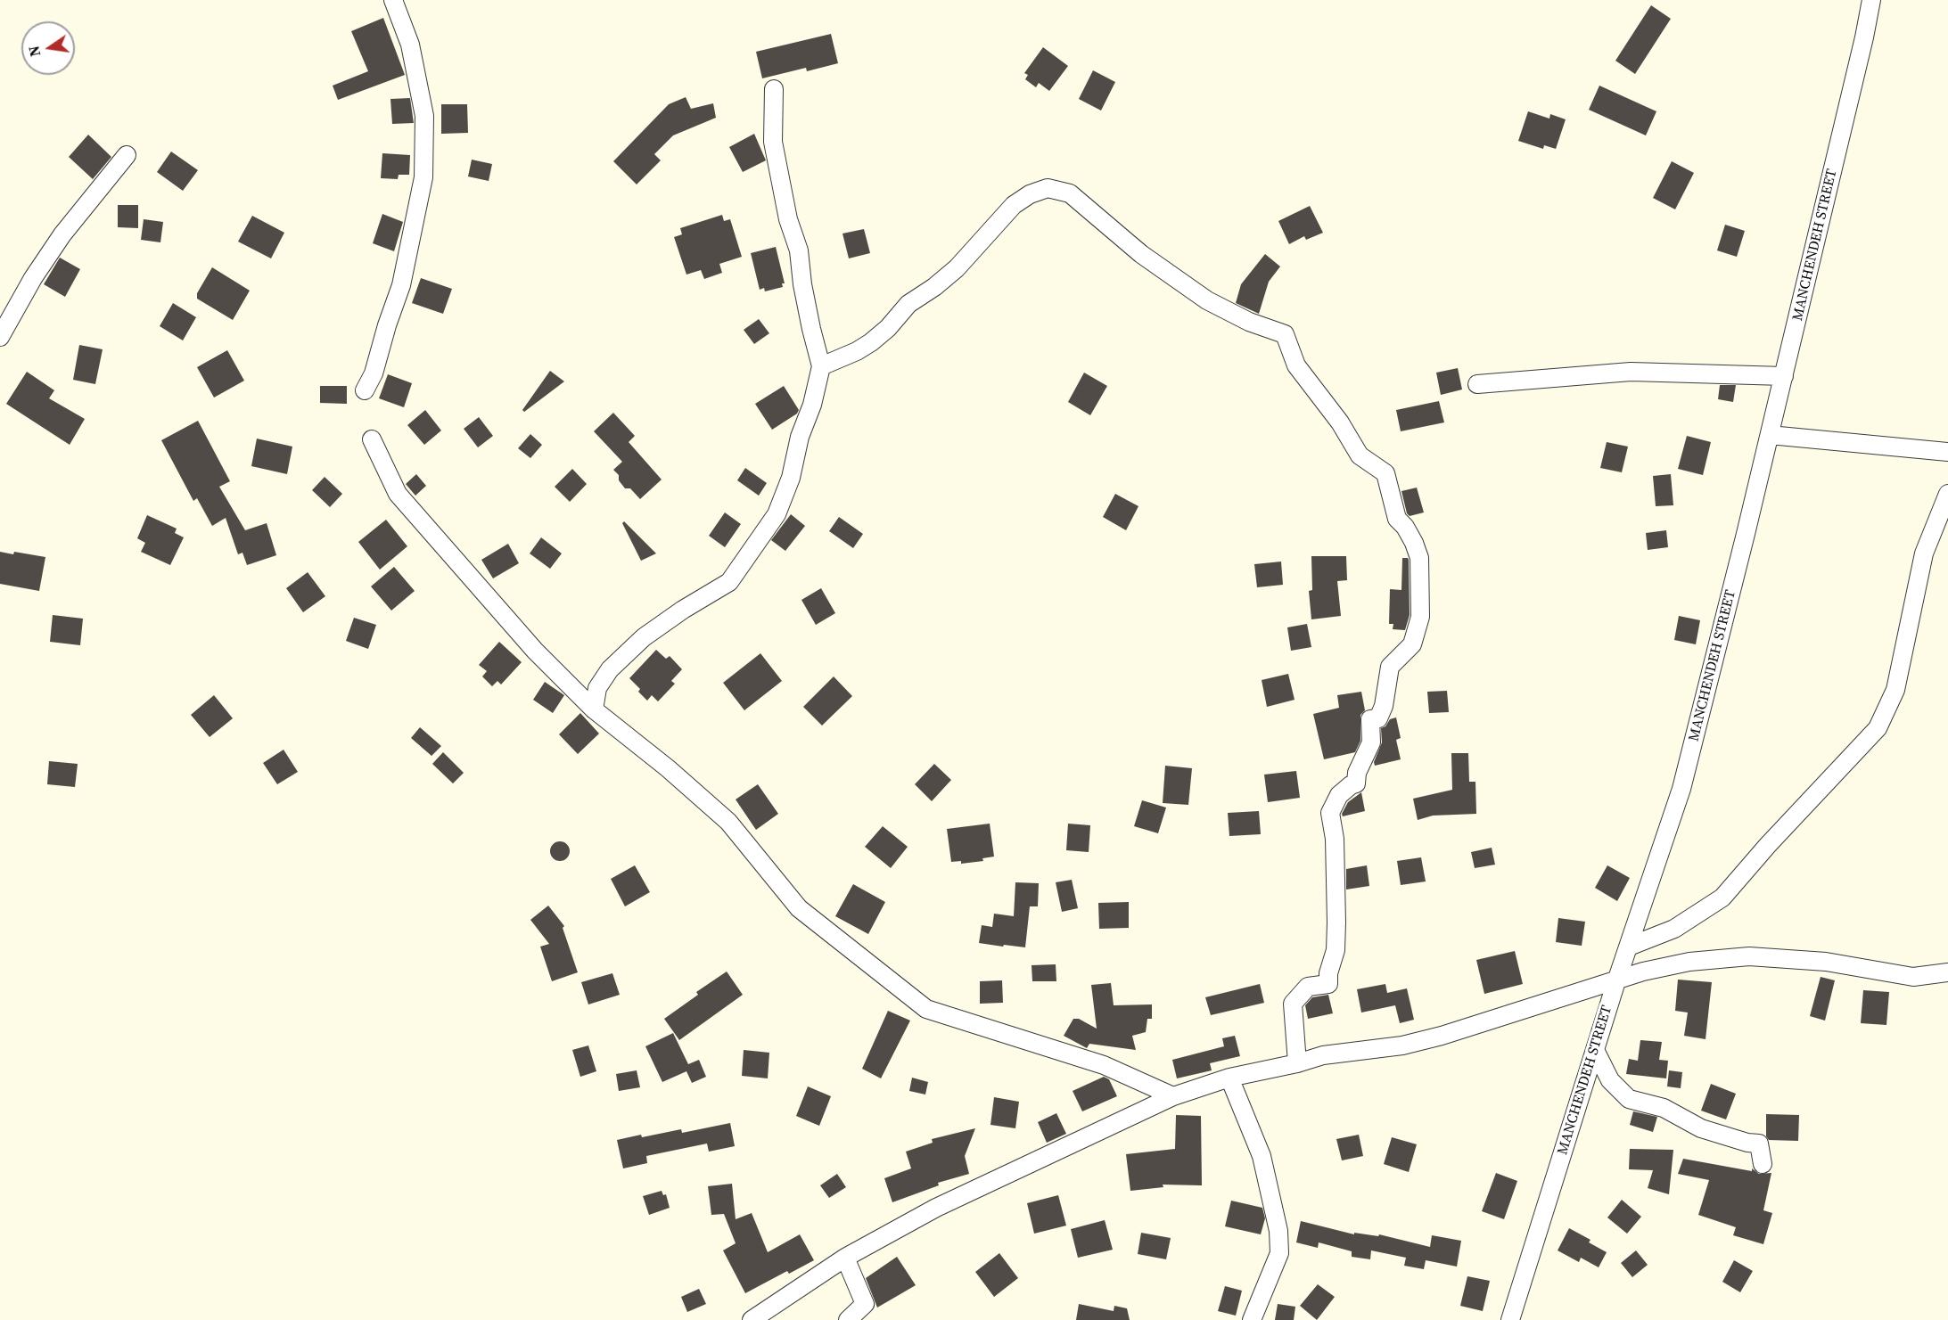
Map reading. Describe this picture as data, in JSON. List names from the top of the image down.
{
  "streets": {
    "street": ["MANCHENDEH STREET"]
  },
  "north": "left"
}
